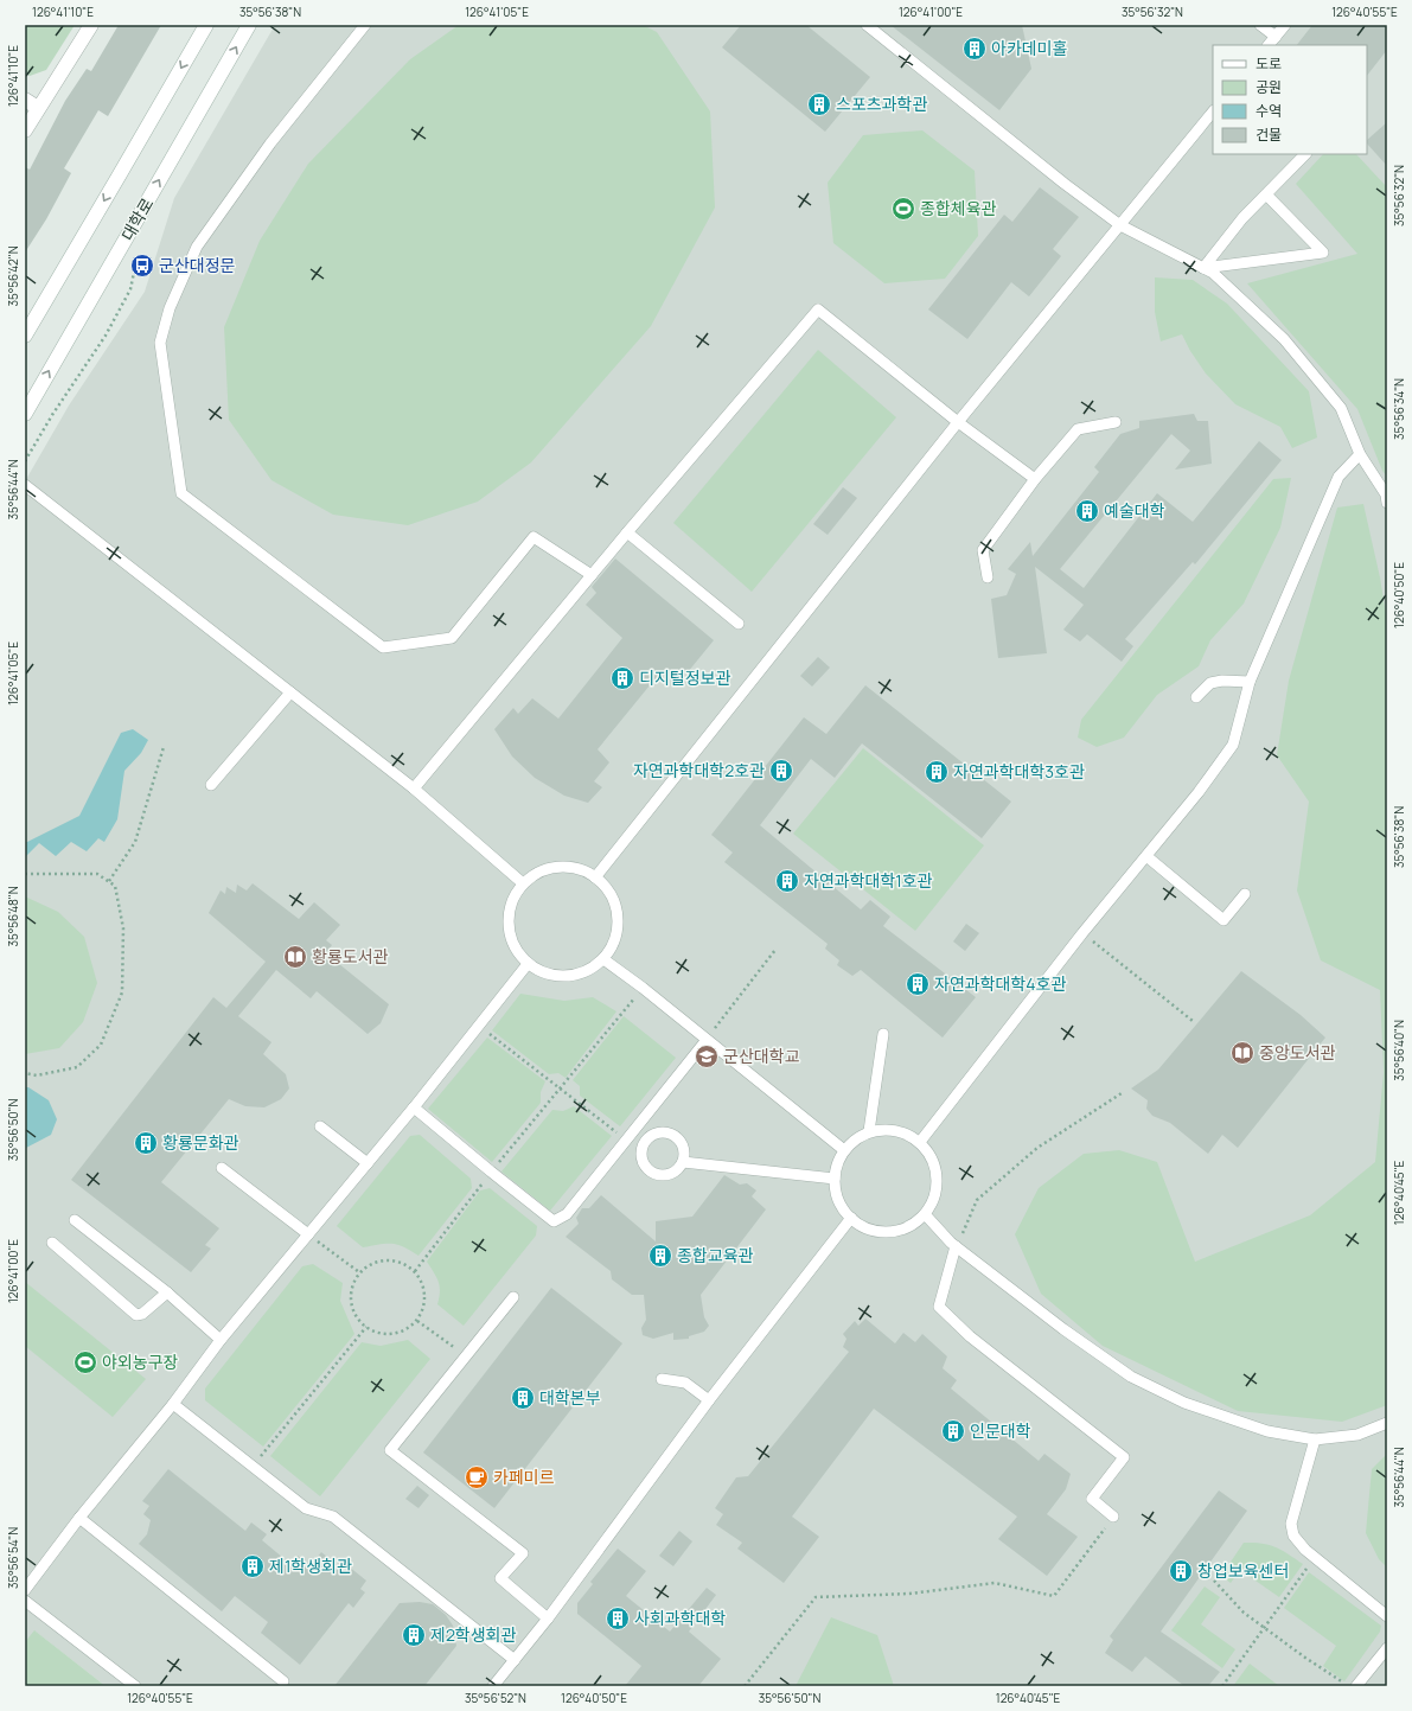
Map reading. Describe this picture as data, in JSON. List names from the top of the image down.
{
  "streets": {
    "street": ["대학로"]
  },
  "places": {
    "building": [
      "아카데미홀",
      "스포츠과학관",
      "예술대학",
      "디지털정보관",
      "자연과학대학2호관",
      "자연과학대학3호관",
      "자연과학대학1호관",
      "자연과학대학4호관",
      "황룡문화관",
      "종합교육관",
      "대학본부",
      "인문대학",
      "제1학생회관",
      "창업보육센터",
      "사회과학대학",
      "제2학생회관"
    ],
    "sports": ["종합체육관", "야외농구장"],
    "bus stop": ["군산대정문"],
    "library": ["황룡도서관", "중앙도서관"],
    "school or university": ["군산대학교"],
    "cafe": ["카페미르"]
  },
  "legend": [
    "도로",
    "공원",
    "수역",
    "건물"
  ],
  "coordinates": [
    "126°41'10\"E",
    "35°56'38\"N",
    "126°41'05\"E",
    "126°41'00\"E",
    "35°56'32\"N",
    "126°40'55\"E",
    "35°56'42\"N",
    "35°56'34\"N",
    "35°56'44\"N",
    "126°40'50\"E",
    "35°56'48\"N",
    "35°56'40\"N",
    "35°56'50\"N",
    "126°40'45\"E",
    "35°56'54\"N",
    "35°56'52\"N"
  ]
}
